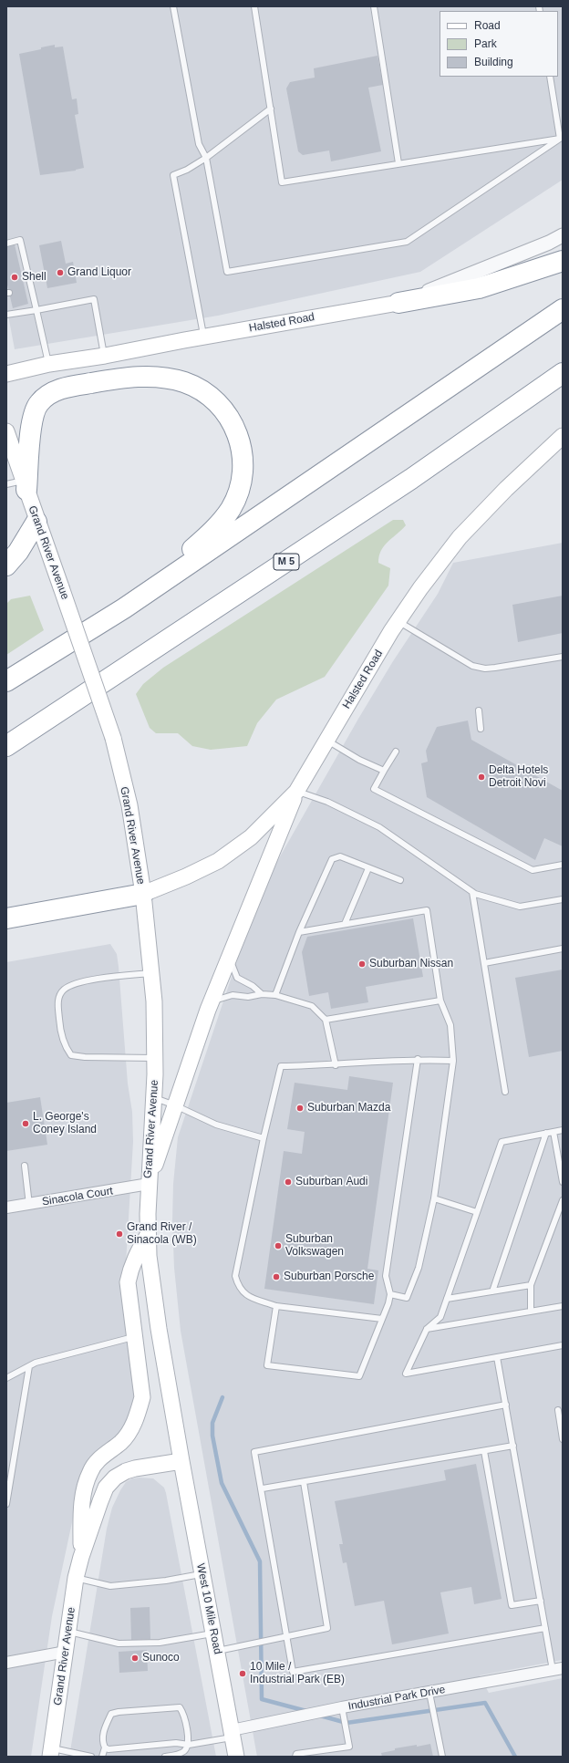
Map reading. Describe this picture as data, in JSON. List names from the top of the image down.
{
  "streets": {
    "highway": ["M 5"],
    "main road": ["Halsted Road", "Grand River Avenue", "West 10 Mile Road"],
    "street": ["Sinacola Court", "Industrial Park Drive"]
  },
  "crossings": [
    ["Halsted Road", "Grand River Avenue"],
    ["Grand River Avenue", "Sinacola Court"],
    ["Grand River Avenue", "West 10 Mile Road"],
    ["West 10 Mile Road", "Industrial Park Drive"]
  ],
  "places": [
    "Grand Liquor",
    "Shell",
    "Delta Hotels Detroit Novi",
    "Suburban Nissan",
    "Suburban Mazda",
    "L. George's Coney Island",
    "Suburban Audi",
    "Grand River / Sinacola (WB)",
    "Suburban Volkswagen",
    "Suburban Porsche",
    "Sunoco",
    "10 Mile / Industrial Park (EB)"
  ],
  "legend": ["Road", "Park", "Building"]
}
